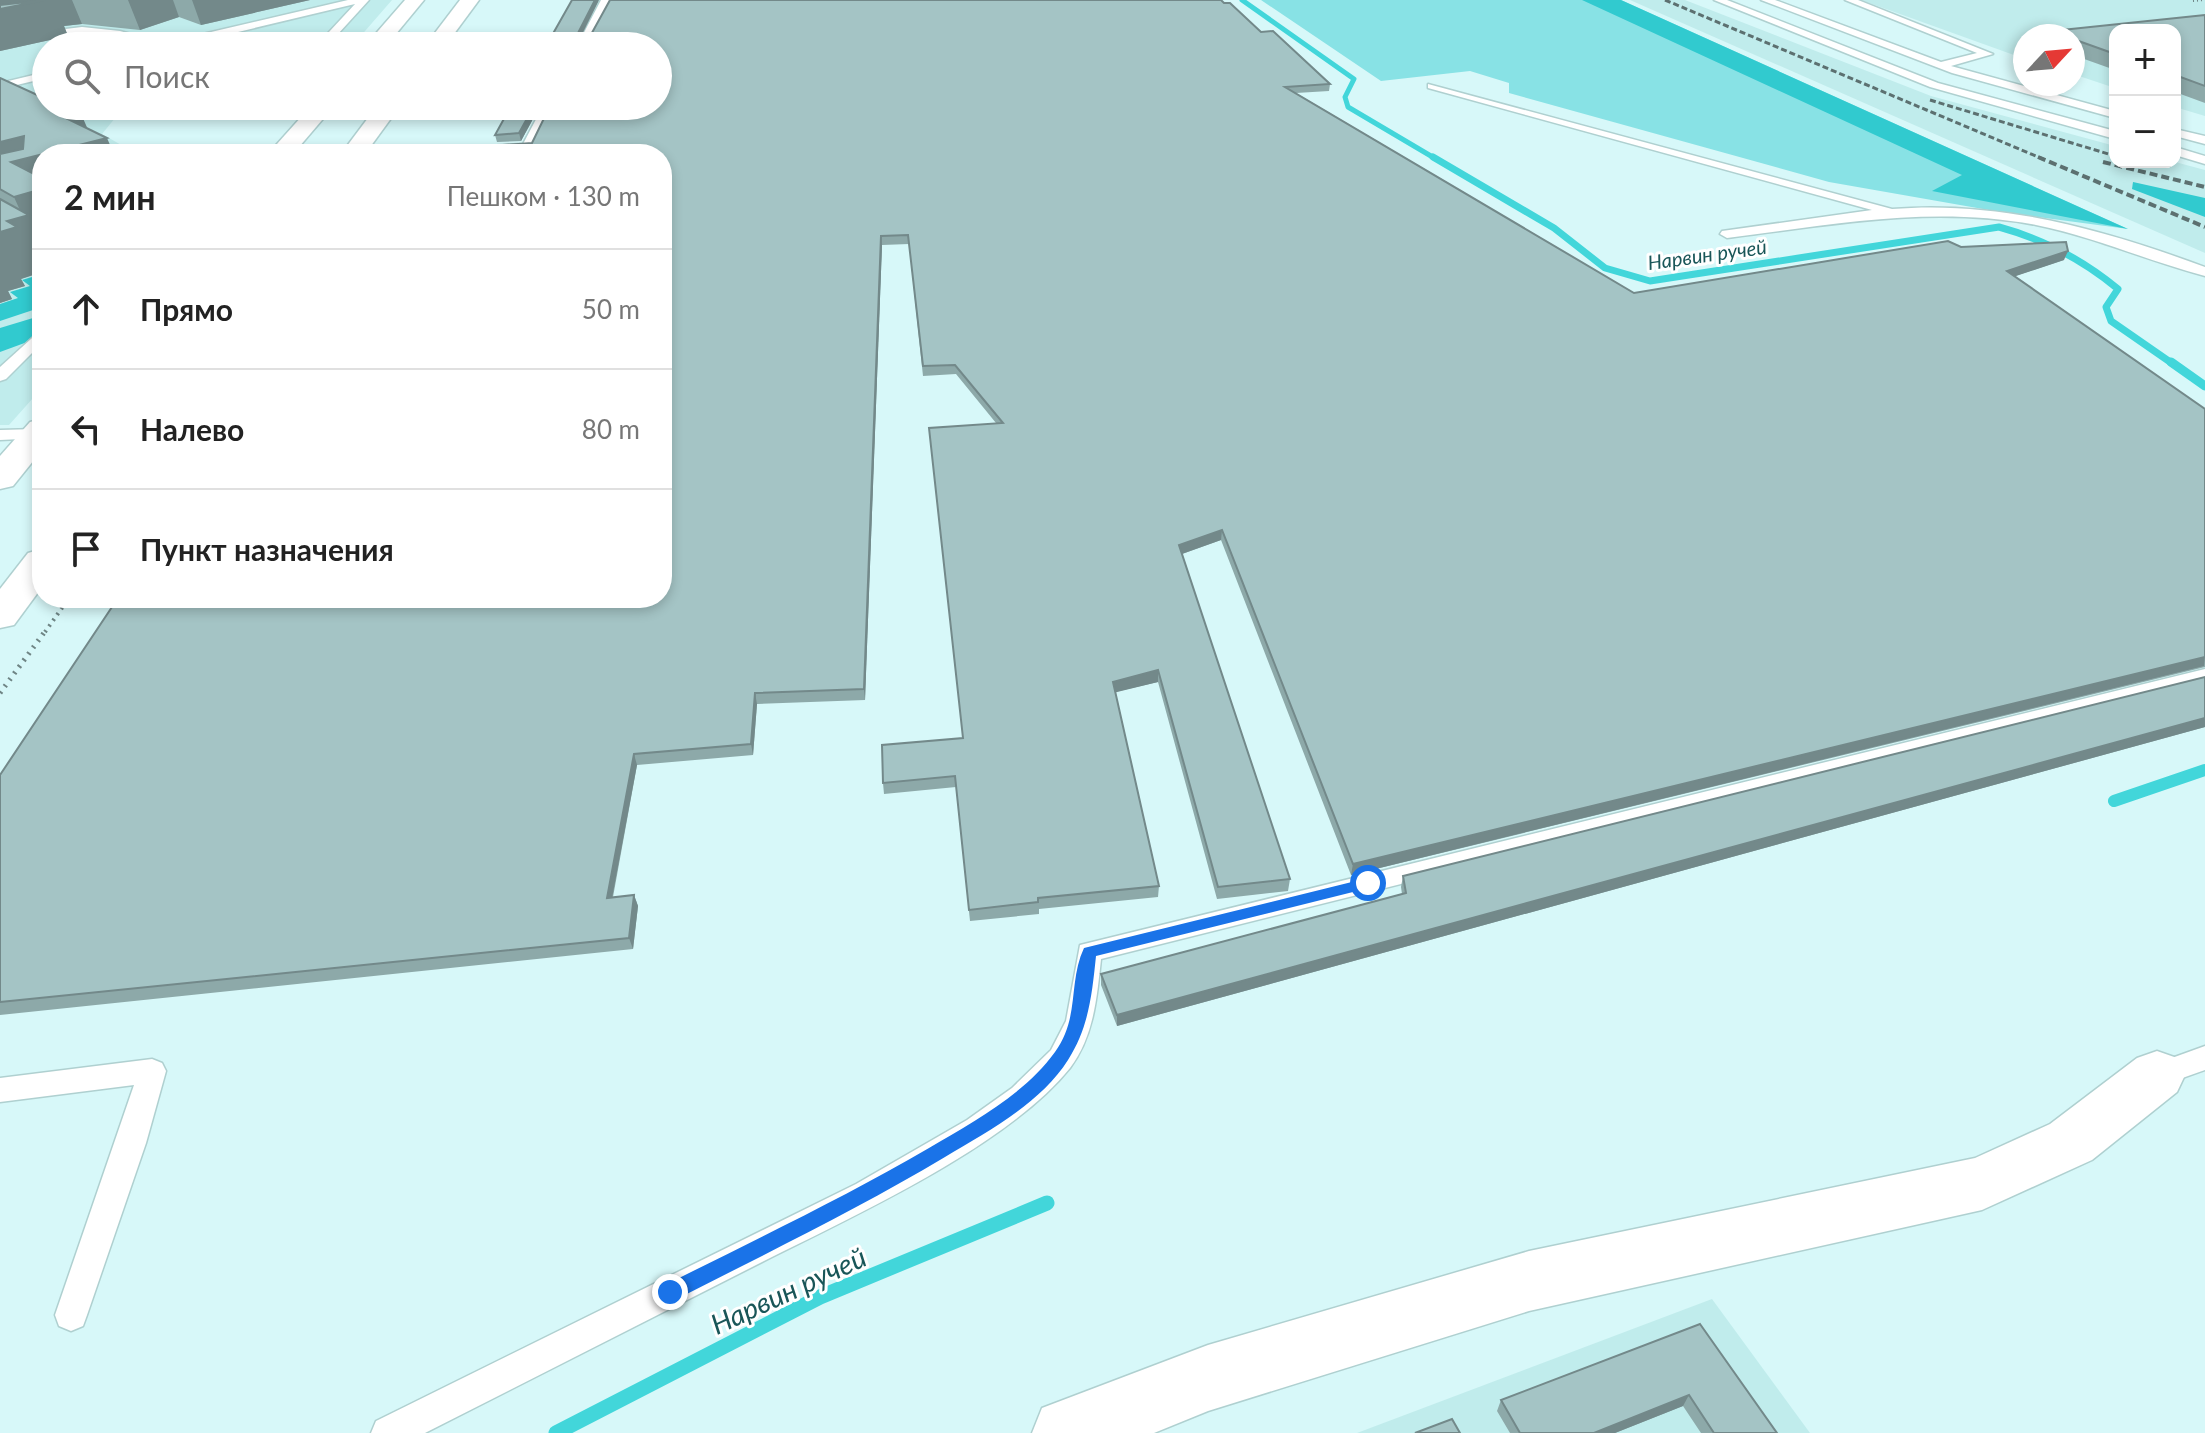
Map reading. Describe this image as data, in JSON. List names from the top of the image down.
{
  "water": ["Нарвин ручей"],
  "north": "top right",
  "page": {
    "map_buttons": ["+", "−"],
    "search": "Поиск",
    "heading": ["2 мин", "Пешком · 130 m"],
    "list": [
      ["Прямо", "50 m"],
      ["Налево", "80 m"],
      "Пункт назначения"
    ]
  }
}
